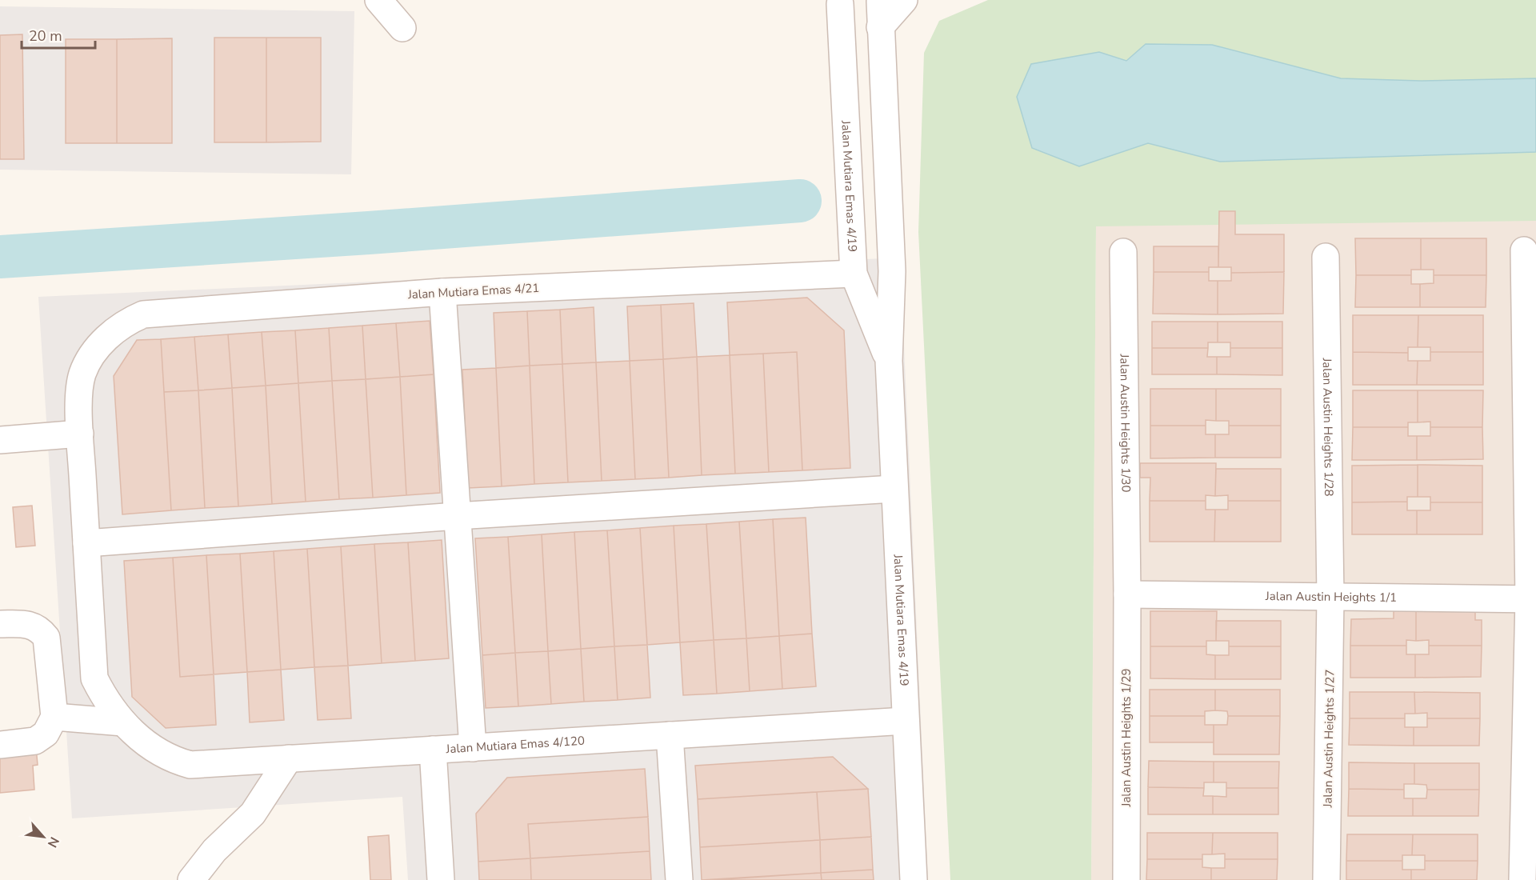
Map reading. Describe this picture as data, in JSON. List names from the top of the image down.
{
  "streets": {
    "street": [
      "Jalan Mutiara Emas 4/19",
      "Jalan Mutiara Emas 4/21",
      "Jalan Austin Heights 1/30",
      "Jalan Austin Heights 1/28",
      "Jalan Austin Heights 1/1",
      "Jalan Austin Heights 1/29",
      "Jalan Austin Heights 1/27",
      "Jalan Mutiara Emas 4/120"
    ]
  },
  "crossings": [
    ["Jalan Mutiara Emas 4/19", "Jalan Mutiara Emas 4/21"],
    ["Jalan Mutiara Emas 4/19", "Jalan Mutiara Emas 4/120"],
    ["Jalan Mutiara Emas 4/21", "Jalan Mutiara Emas 4/120"],
    ["Jalan Austin Heights 1/30", "Jalan Austin Heights 1/1"],
    ["Jalan Austin Heights 1/30", "Jalan Austin Heights 1/29"],
    ["Jalan Austin Heights 1/28", "Jalan Austin Heights 1/1"],
    ["Jalan Austin Heights 1/28", "Jalan Austin Heights 1/27"],
    ["Jalan Austin Heights 1/1", "Jalan Austin Heights 1/29"],
    ["Jalan Austin Heights 1/1", "Jalan Austin Heights 1/27"]
  ],
  "scale_bar": "20 m",
  "north": "bottom right"
}
